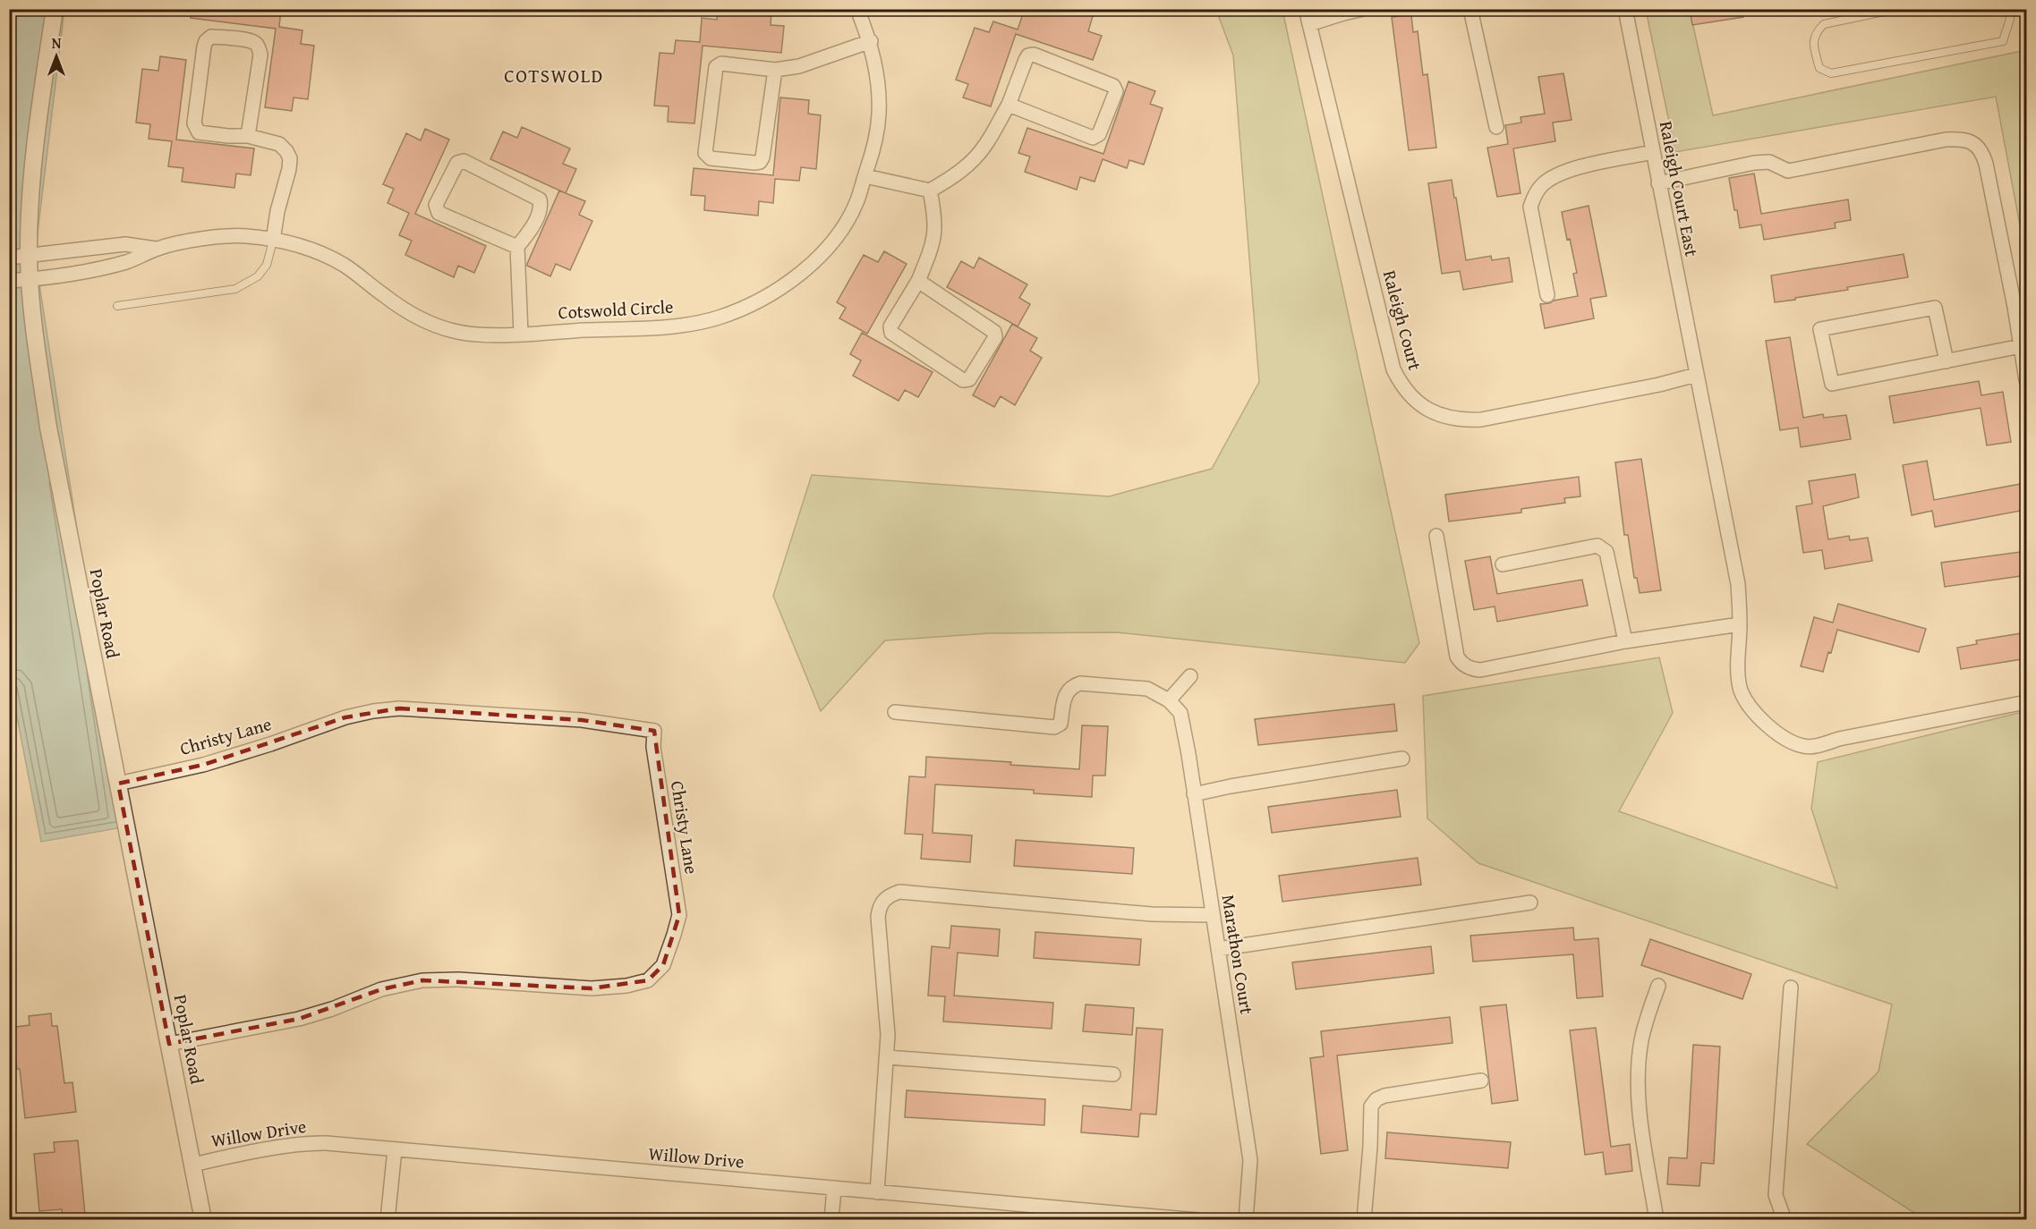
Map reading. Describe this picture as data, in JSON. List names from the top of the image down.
{
  "streets": {
    "street": [
      "Raleigh Court East",
      "Cotswold Circle",
      "Raleigh Court",
      "Poplar Road",
      "Christy Lane",
      "Marathon Court",
      "Willow Drive"
    ]
  },
  "crossings": [
    ["Raleigh Court East", "Raleigh Court"],
    ["Cotswold Circle", "Poplar Road"],
    ["Poplar Road", "Christy Lane"],
    ["Poplar Road", "Willow Drive"]
  ],
  "districts": ["COTSWOLD"],
  "north": "top"
}
